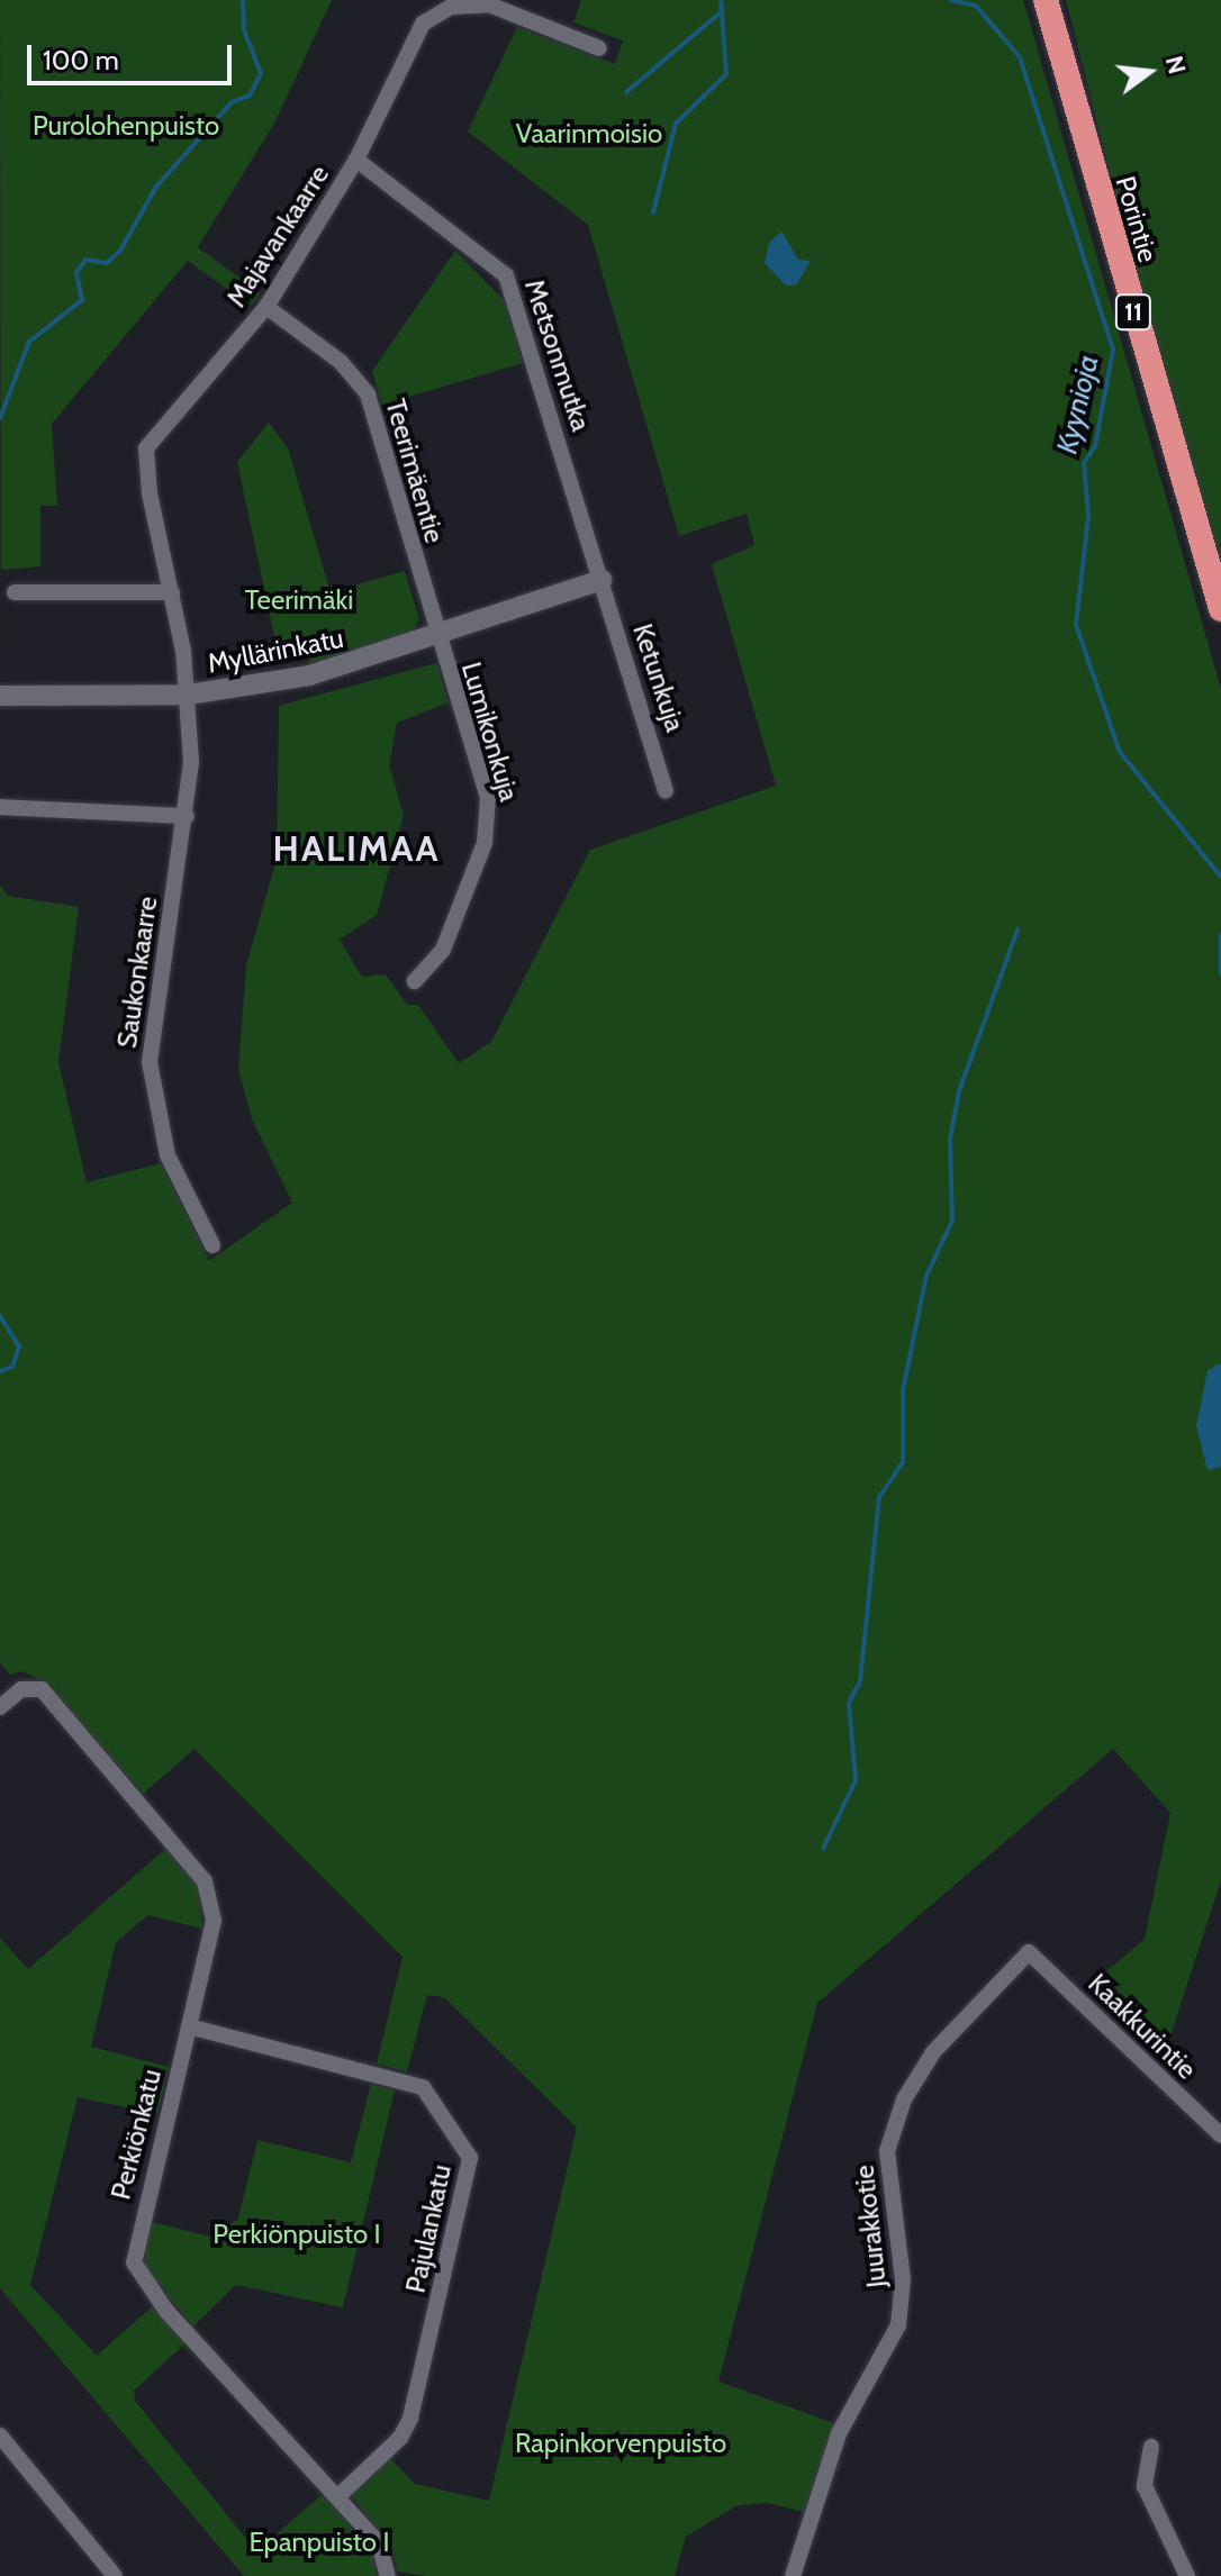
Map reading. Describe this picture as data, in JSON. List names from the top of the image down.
{
  "streets": {
    "highway": ["Porintie", "11"],
    "street": [
      "Majavankaarre",
      "Metsonmutka",
      "Teerimäentie",
      "Myllärinkatu",
      "Ketunkuja",
      "Lumikonkuja",
      "Saukonkaarre",
      "Kaakkurintie",
      "Perkiönkatu",
      "Juurakkotie",
      "Pajulankatu"
    ]
  },
  "crossings": [
    ["Majavankaarre", "Metsonmutka"],
    ["Majavankaarre", "Teerimäentie"],
    ["Majavankaarre", "Myllärinkatu"],
    ["Majavankaarre", "Saukonkaarre"],
    ["Metsonmutka", "Myllärinkatu"],
    ["Metsonmutka", "Ketunkuja"],
    ["Teerimäentie", "Myllärinkatu"],
    ["Teerimäentie", "Lumikonkuja"],
    ["Myllärinkatu", "Ketunkuja"],
    ["Myllärinkatu", "Lumikonkuja"],
    ["Myllärinkatu", "Saukonkaarre"],
    ["Kaakkurintie", "Juurakkotie"],
    ["Perkiönkatu", "Pajulankatu"]
  ],
  "districts": ["HALIMAA"],
  "water": ["Kyynioja"],
  "parks": [
    "Purolohenpuisto",
    "Vaarinmoisio",
    "Teerimäki",
    "Perkiönpuisto I",
    "Rapinkorvenpuisto",
    "Epanpuisto I"
  ],
  "scale_bar": "100 m",
  "north": "right"
}
